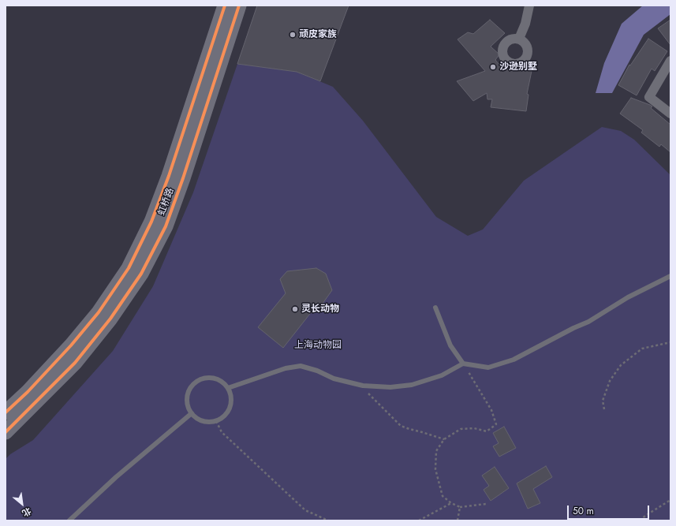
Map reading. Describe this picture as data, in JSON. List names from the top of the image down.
{
  "streets": {
    "main road": ["虹桥路"]
  },
  "parks": ["上海动物园"],
  "places": ["顽皮家族", "沙逊别墅", "灵长动物"],
  "scale_bar": "50 m",
  "north": "bottom right"
}
